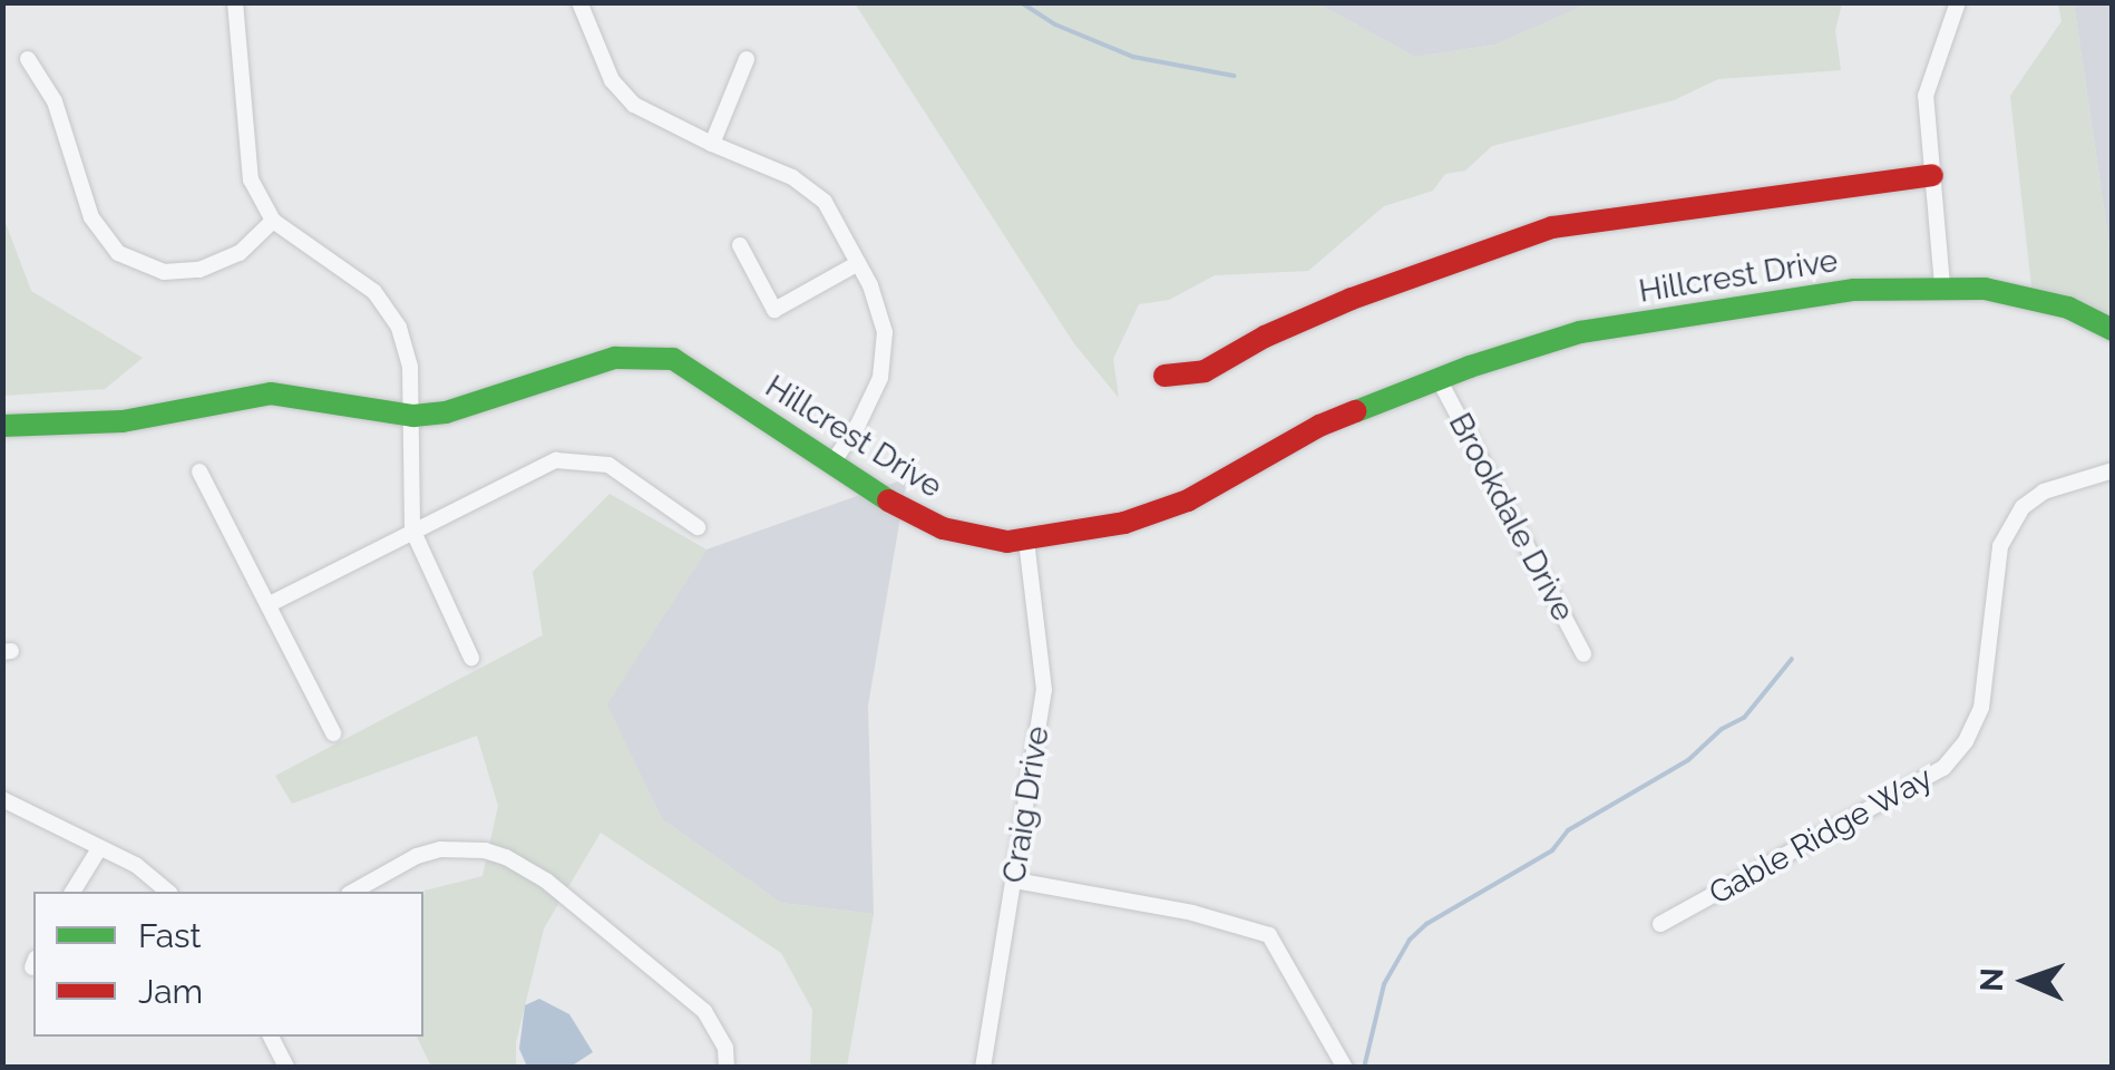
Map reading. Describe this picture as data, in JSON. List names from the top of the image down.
{
  "streets": {
    "street": [
      "Hillcrest Drive",
      "Brookdale Drive",
      "Craig Drive",
      "Gable Ridge Way"
    ]
  },
  "crossings": [
    ["Hillcrest Drive", "Brookdale Drive"],
    ["Hillcrest Drive", "Craig Drive"]
  ],
  "legend": ["Fast", "Jam"],
  "north": "left"
}
